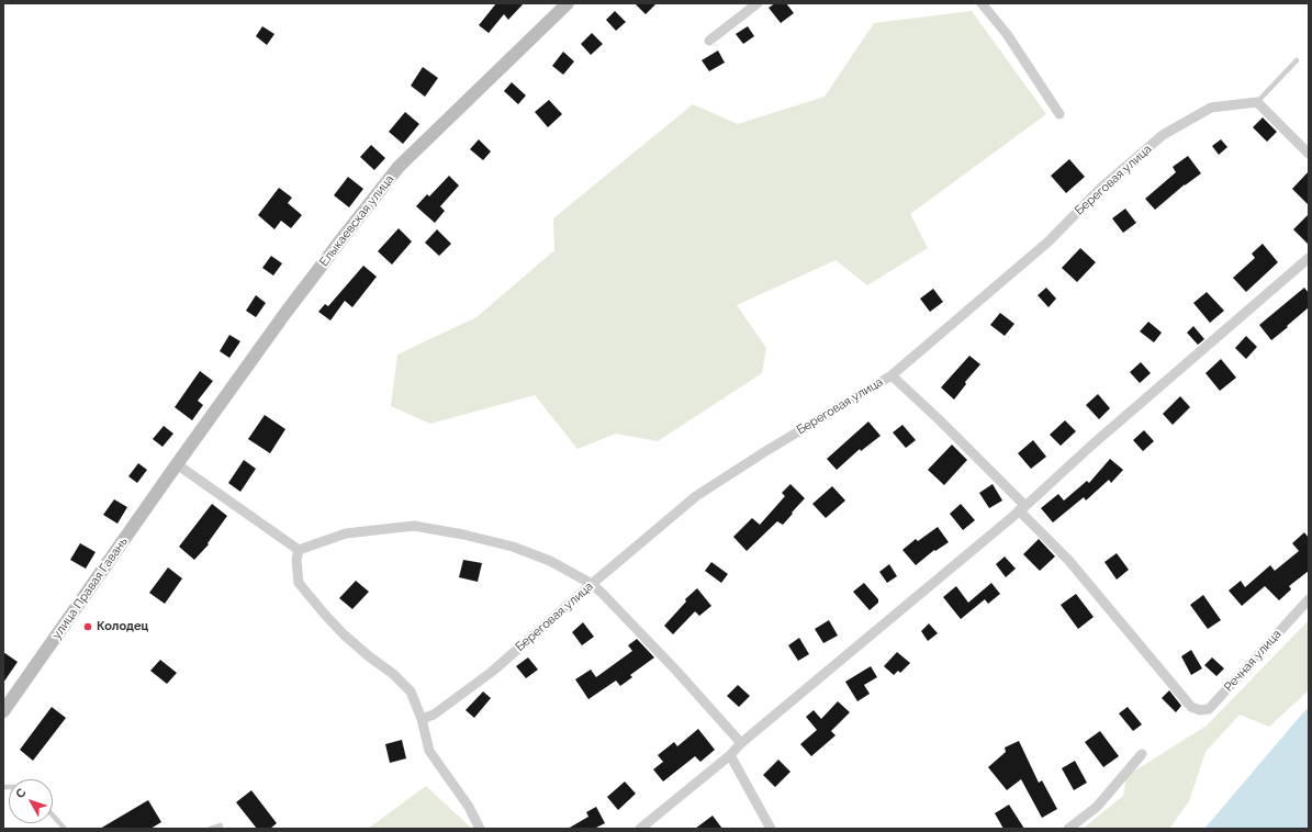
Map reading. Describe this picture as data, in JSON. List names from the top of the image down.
{
  "streets": {
    "street": [
      "Береговая улица",
      "Елыкаевская улица",
      "улица Правая Гавань",
      "Речная улица"
    ]
  },
  "crossings": [
    ["Елыкаевская улица", "улица Правая Гавань"]
  ],
  "places": ["Колодец"],
  "north": "top left"
}
